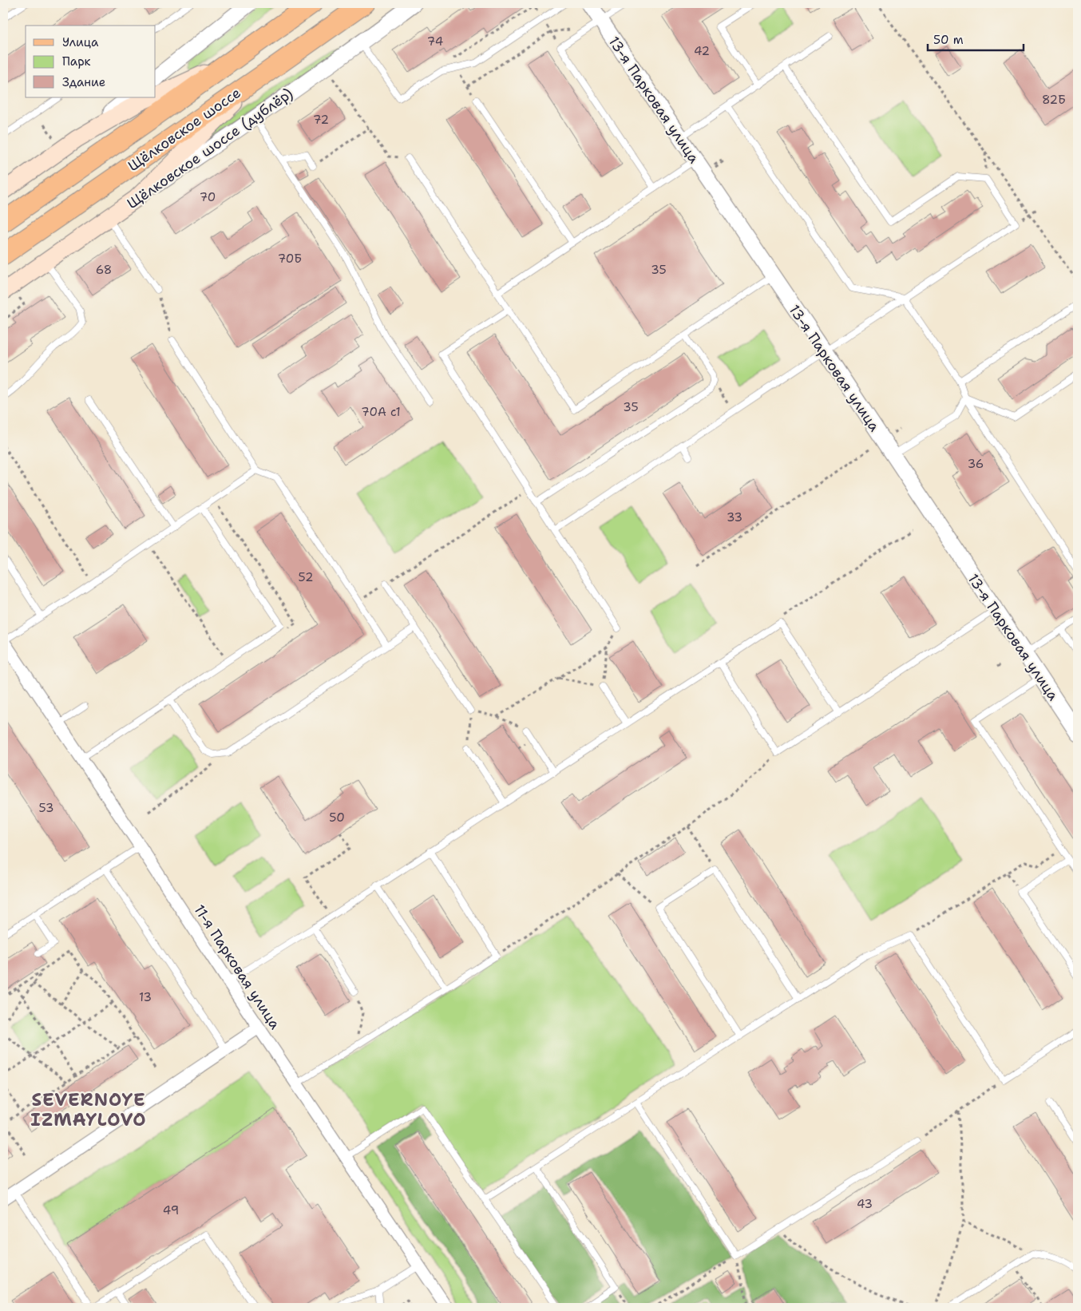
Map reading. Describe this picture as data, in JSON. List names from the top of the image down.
{
  "streets": {
    "main road": ["Щёлковское шоссе", "Щёлковское шоссе (дублёр)"],
    "street": ["13-я Парковая улица", "11-я Парковая улица"]
  },
  "districts": ["SEVERNOYE IZMAYLOVO"],
  "house_numbers": [
    "74",
    "42",
    "82Б",
    "72",
    "70",
    "70Б",
    "68",
    "35",
    "35",
    "70А с1",
    "36",
    "33",
    "52",
    "53",
    "50",
    "13",
    "43",
    "49"
  ],
  "legend": ["Улица", "Парк", "Здание"],
  "scale_bar": "50 m"
}
